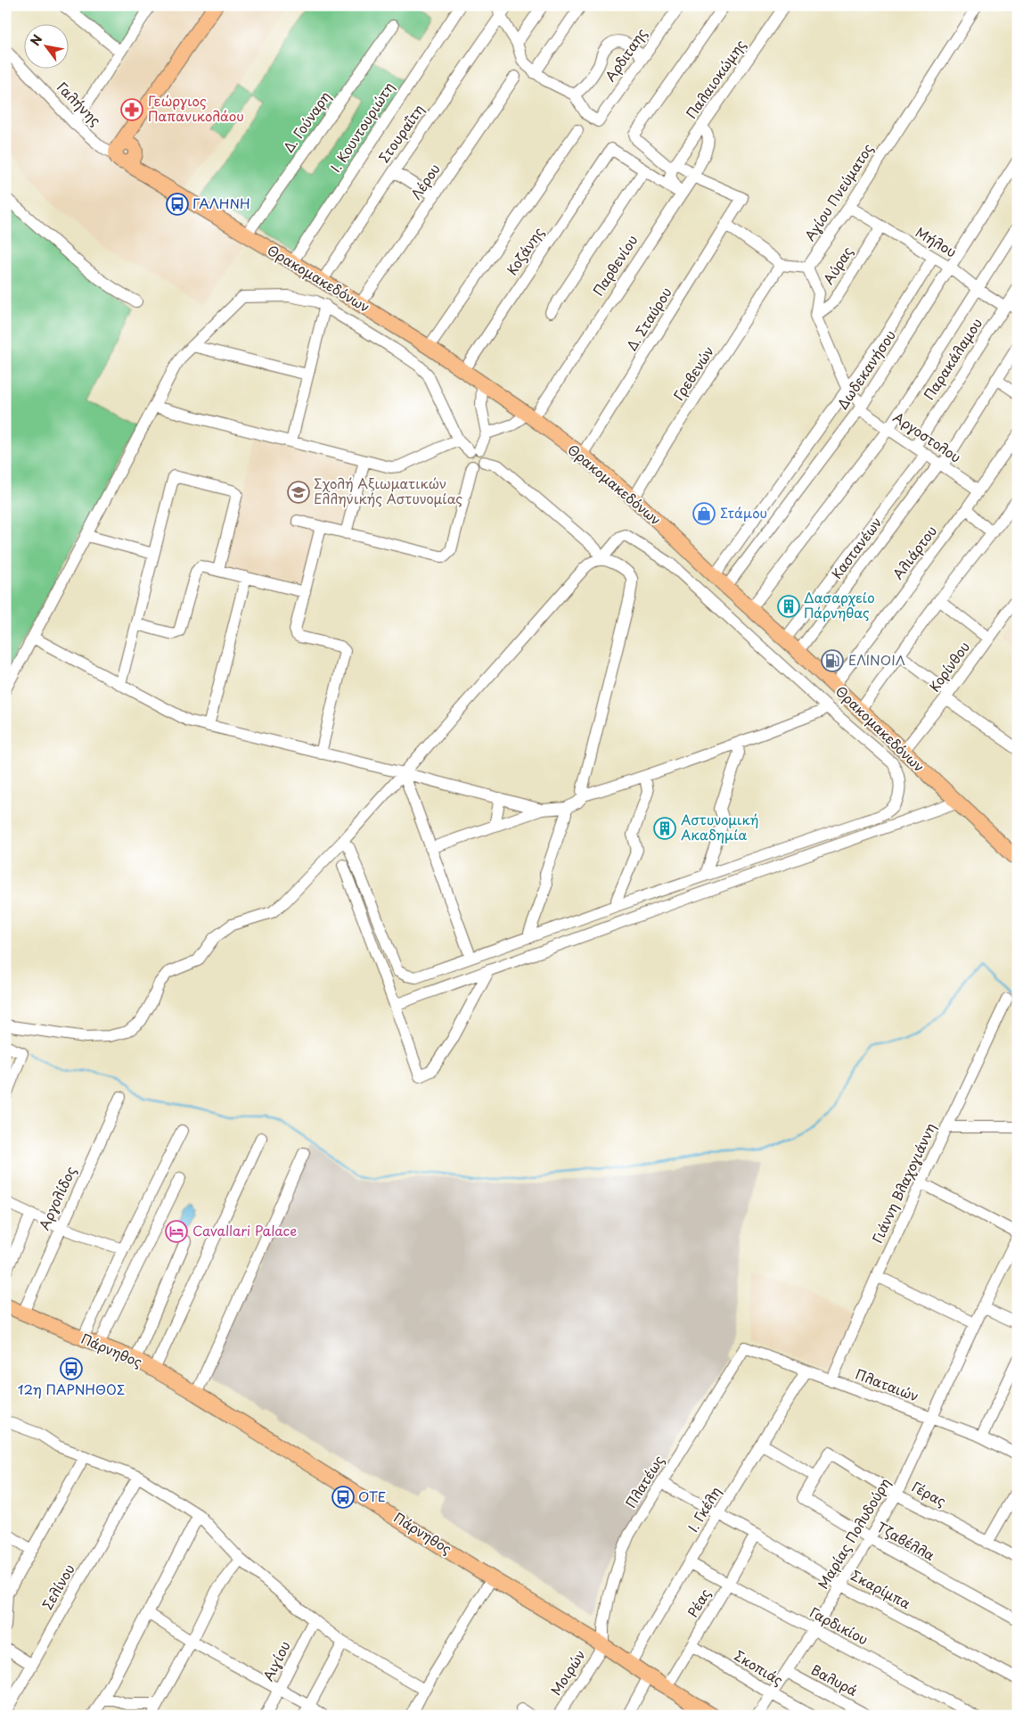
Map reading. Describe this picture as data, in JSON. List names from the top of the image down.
{
  "streets": {
    "main road": ["Θρακομακεδόνων", "Πάρνηθος"],
    "street": [
      "Αρδιταης",
      "Παλαιοκώμης",
      "Γαλήνης",
      "Δ. Γούναρη",
      "Ι. Κουντουριώτη",
      "Στουραΐτη",
      "Λέρου",
      "Αγίου Πνεύματος",
      "Μήλου",
      "Κοζάνης",
      "Παρθενίου",
      "Αύρας",
      "Δ. Σταύρου",
      "Παρακάλαμου",
      "Δωδεκανήσου",
      "Γρεβενών",
      "Αργοστολου",
      "Καστανέων",
      "Αλιάρτου",
      "Κορίνθου",
      "Γιάννη Βλαχογιάννη",
      "Αργολίδος",
      "Πλαταιών",
      "Πλατέως",
      "Γέρας",
      "Ι. Γκέλη",
      "Μαρίας Πολυδούρη",
      "Τζαβέλλα",
      "Σελίνου",
      "Σκαρίμπα",
      "Ρέας",
      "Γαρδικίου",
      "Αιγίου",
      "Σκοπιάς",
      "Μοιρών",
      "Βαλυρά"
    ]
  },
  "crossings": [
    ["Παλαιοκώμης", "Παρθενίου"],
    ["Γαλήνης", "Θρακομακεδόνων"],
    ["Δ. Γούναρη", "Θρακομακεδόνων"],
    ["Ι. Κουντουριώτη", "Θρακομακεδόνων"],
    ["Στουραΐτη", "Θρακομακεδόνων"],
    ["Λέρου", "Θρακομακεδόνων"],
    ["Αγίου Πνεύματος", "Μήλου"],
    ["Μήλου", "Αύρας"],
    ["Μήλου", "Παρακάλαμου"],
    ["Μήλου", "Δωδεκανήσου"],
    ["Κοζάνης", "Θρακομακεδόνων"],
    ["Παρθενίου", "Θρακομακεδόνων"],
    ["Παρθενίου", "Δ. Σταύρου"],
    ["Θρακομακεδόνων", "Δ. Σταύρου"],
    ["Θρακομακεδόνων", "Δωδεκανήσου"],
    ["Θρακομακεδόνων", "Γρεβενών"],
    ["Θρακομακεδόνων", "Καστανέων"],
    ["Θρακομακεδόνων", "Αλιάρτου"],
    ["Θρακομακεδόνων", "Κορίνθου"],
    ["Παρακάλαμου", "Αργοστολου"],
    ["Δωδεκανήσου", "Αργοστολου"],
    ["Αργοστολου", "Καστανέων"],
    ["Αργοστολου", "Αλιάρτου"],
    ["Γιάννη Βλαχογιάννη", "Πλαταιών"],
    ["Αργολίδος", "Πάρνηθος"],
    ["Πάρνηθος", "Πλατέως"],
    ["Πάρνηθος", "Ι. Γκέλη"],
    ["Πάρνηθος", "Ρέας"],
    ["Πάρνηθος", "Μοιρών"],
    ["Πλαταιών", "Πλατέως"],
    ["Πλαταιών", "Ι. Γκέλη"],
    ["Πλαταιών", "Μαρίας Πολυδούρη"],
    ["Πλατέως", "Σκαρίμπα"],
    ["Πλατέως", "Μοιρών"],
    ["Γέρας", "Μαρίας Πολυδούρη"],
    ["Γέρας", "Τζαβέλλα"],
    ["Ι. Γκέλη", "Σκαρίμπα"],
    ["Ι. Γκέλη", "Γαρδικίου"],
    ["Μαρίας Πολυδούρη", "Τζαβέλλα"],
    ["Μαρίας Πολυδούρη", "Σκαρίμπα"],
    ["Μαρίας Πολυδούρη", "Γαρδικίου"],
    ["Μαρίας Πολυδούρη", "Σκοπιάς"],
    ["Μαρίας Πολυδούρη", "Βαλυρά"],
    ["Σκαρίμπα", "Ρέας"],
    ["Ρέας", "Γαρδικίου"],
    ["Ρέας", "Σκοπιάς"]
  ],
  "places": {
    "pharmacy": ["Γεώργιος Παπανικολάου"],
    "bus stop": ["ΓΑΛΗΝΗ", "12η ΠΑΡΝΗΘΟΣ", "ΟΤΕ"],
    "school or university": ["Σχολή Αξιωματικών Ελληνικής Αστυνομίας"],
    "shop": ["Στάμου"],
    "building": ["Δασαρχείο Πάρνηθας", "Αστυνομική Ακαδημία"],
    "fuel station": ["ΕΛΙΝΟΙΛ"],
    "hotel": ["Cavallari Palace"]
  },
  "north": "top left"
}
